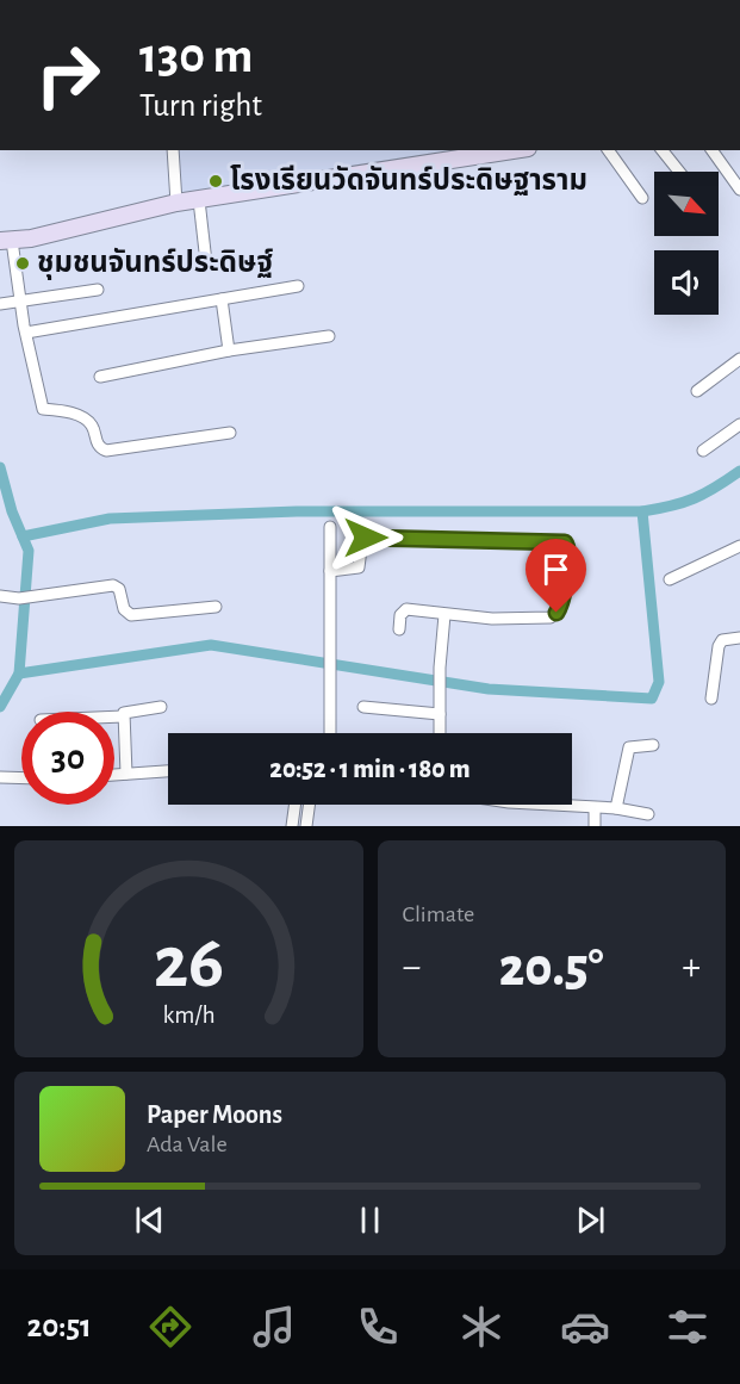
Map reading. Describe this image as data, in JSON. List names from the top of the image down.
{
  "places": ["โรงเรียนวัดจันทร์ประดิษฐาราม", "ชุมชนจันทร์ประดิษฐ์"],
  "north": "bottom right",
  "page": {
    "turn": ["130 m", "Turn right"],
    "limit": "30",
    "trip": "20:52 · 1 min · 180 m",
    "tile": "Climate",
    "heat": ["−", "20.5°", "+"],
    "song": ["Paper Moons", "Ada Vale"],
    "tabs": "20:51",
    "gauge": ["26", "km/h"]
  }
}
